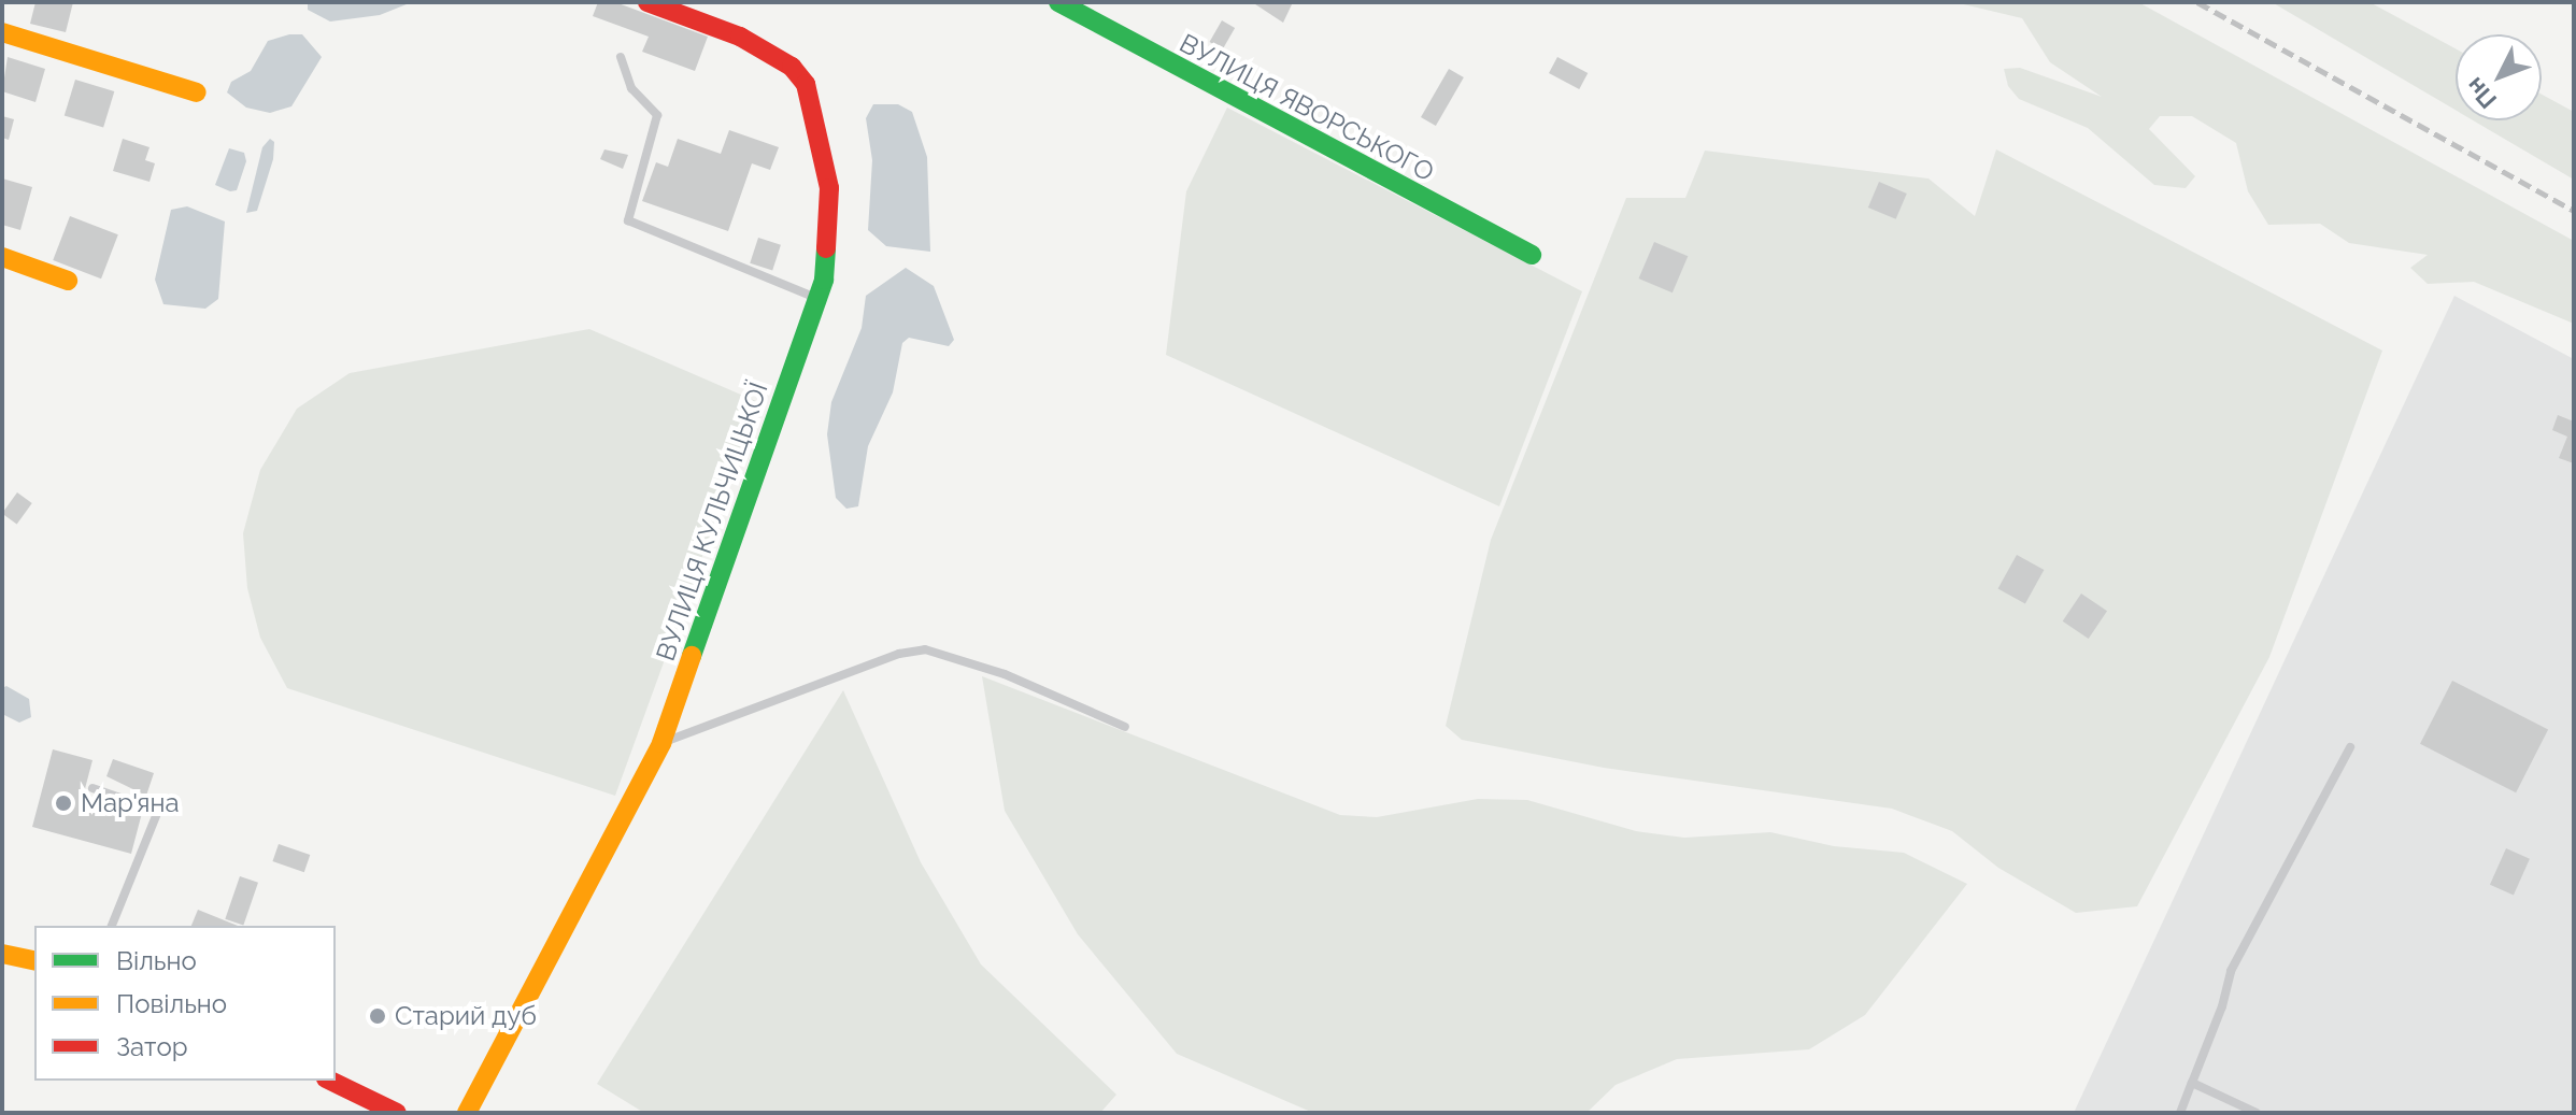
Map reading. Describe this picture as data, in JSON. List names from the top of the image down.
{
  "streets": {
    "street": ["ВУЛИЦЯ ЯВОРСЬКОГО", "ВУЛИЦЯ КУЛЬЧИЦЬКОЇ"]
  },
  "places": ["Мар'яна", "Старий дуб"],
  "legend": ["Вільно", "Повільно", "Затор"],
  "north": "bottom left"
}
